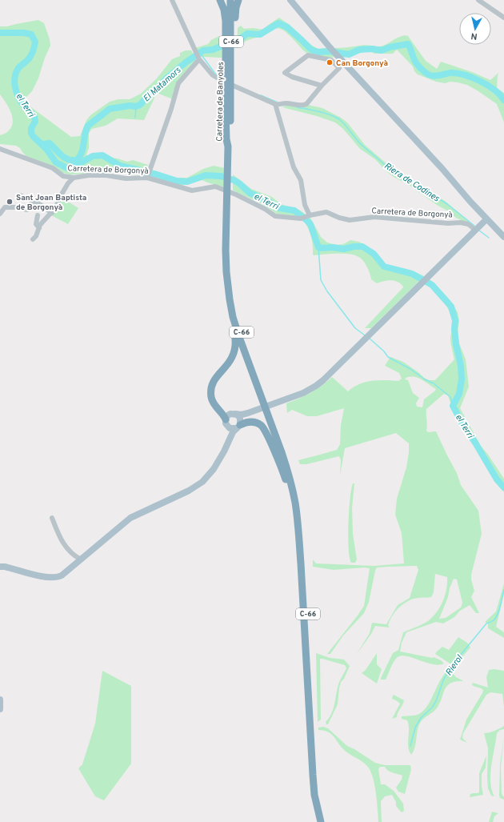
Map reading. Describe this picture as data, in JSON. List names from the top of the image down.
{
  "streets": {
    "highway": ["C-66"],
    "street": ["Carretera de Borgonyà"]
  },
  "water": [
    "El Matamors",
    "el Terri",
    "Riera de Codines",
    "Rierol"
  ],
  "places": ["Can Borgonyà", "Sant Joan Baptista de Borgonyà"],
  "north": "bottom"
}
